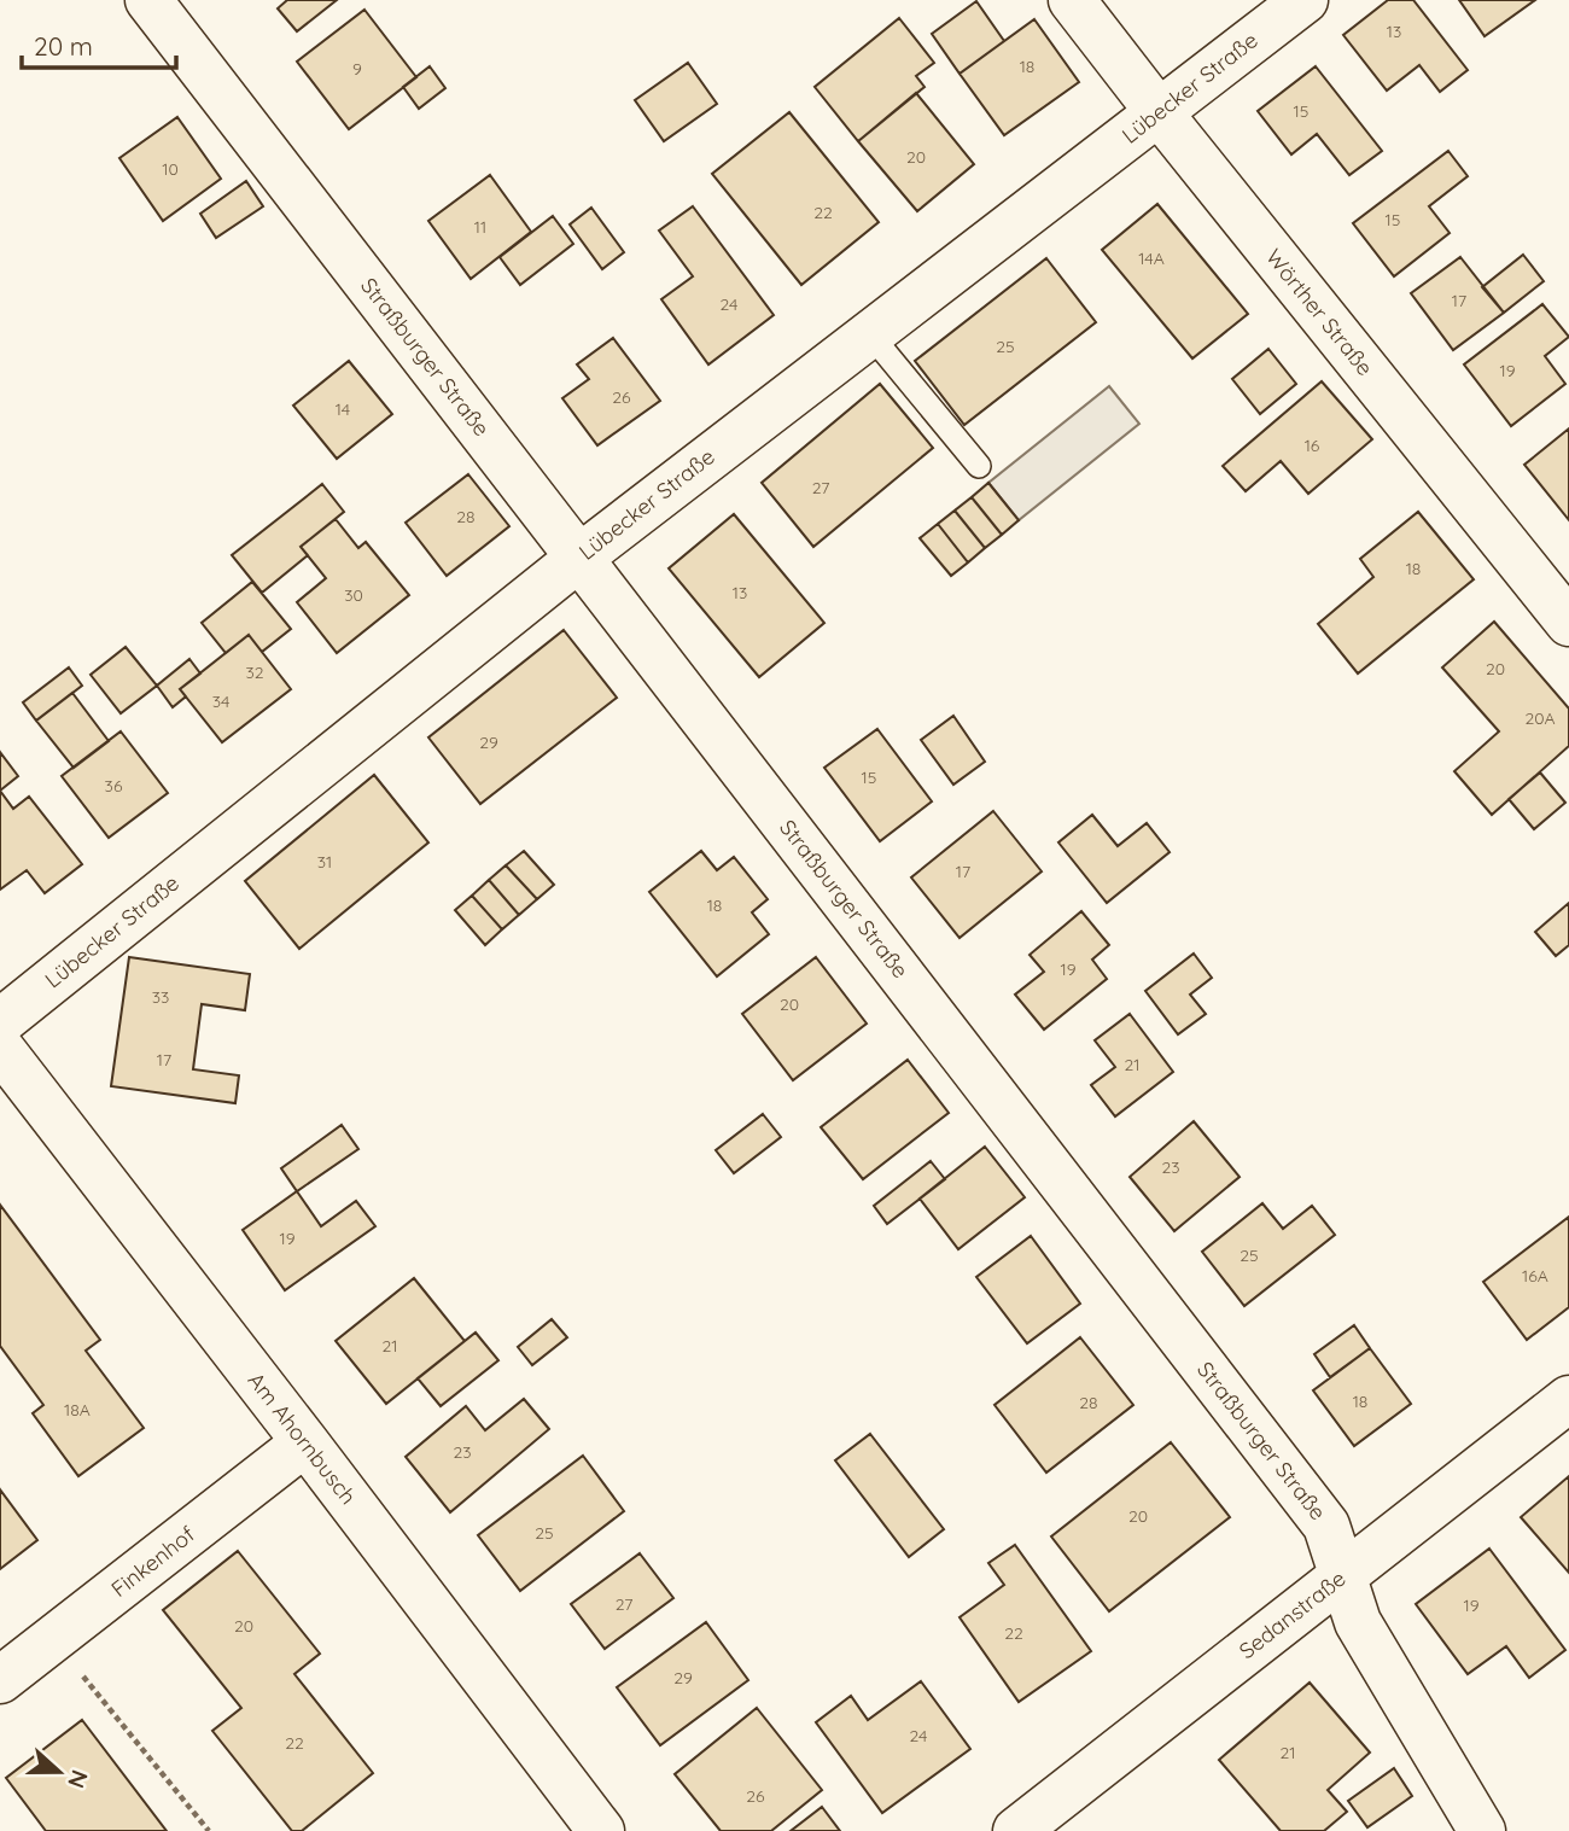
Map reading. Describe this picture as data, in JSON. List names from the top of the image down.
{
  "streets": {
    "street": [
      "Lübecker Straße",
      "Wörther Straße",
      "Straßburger Straße",
      "Am Ahornbusch",
      "Finkenhof",
      "Sedanstraße"
    ]
  },
  "crossings": [
    ["Lübecker Straße", "Wörther Straße"],
    ["Lübecker Straße", "Straßburger Straße"],
    ["Straßburger Straße", "Sedanstraße"],
    ["Am Ahornbusch", "Finkenhof"]
  ],
  "house_numbers": [
    "13",
    "18",
    "9",
    "15",
    "20",
    "10",
    "22",
    "15",
    "11",
    "14A",
    "17",
    "24",
    "25",
    "19",
    "26",
    "14",
    "16",
    "27",
    "28",
    "18",
    "13",
    "30",
    "20",
    "32",
    "34",
    "20A",
    "29",
    "15",
    "36",
    "31",
    "17",
    "18",
    "19",
    "33",
    "20",
    "17",
    "21",
    "23",
    "19",
    "25",
    "16A",
    "21",
    "18",
    "28",
    "18A",
    "23",
    "20",
    "25",
    "27",
    "19",
    "20",
    "22",
    "29",
    "24",
    "22",
    "21",
    "26"
  ],
  "scale_bar": "20 m",
  "north": "right"
}
